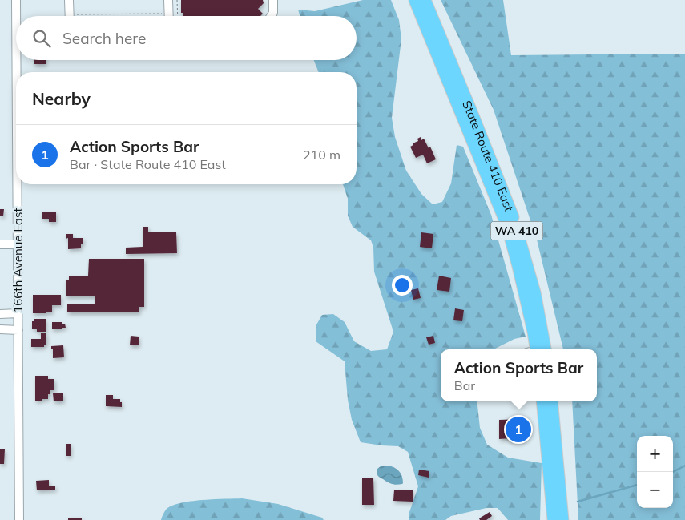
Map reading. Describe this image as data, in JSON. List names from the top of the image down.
{
  "streets": {
    "highway": ["State Route 410 East", "WA 410"],
    "street": ["166th Avenue East"]
  },
  "crossings": [
    ["State Route 410 East", "WA 410"]
  ],
  "page": {
    "search": "Search here",
    "heading": "Nearby",
    "list": [
      {
        "mark": "1",
        "name": "Action Sports Bar",
        "note": "Bar · State Route 410 East",
        "value": "210 m"
      }
    ],
    "popup": ["Action Sports Bar", "Bar"],
    "pins": "1",
    "map_buttons": ["+", "−"]
  }
}
